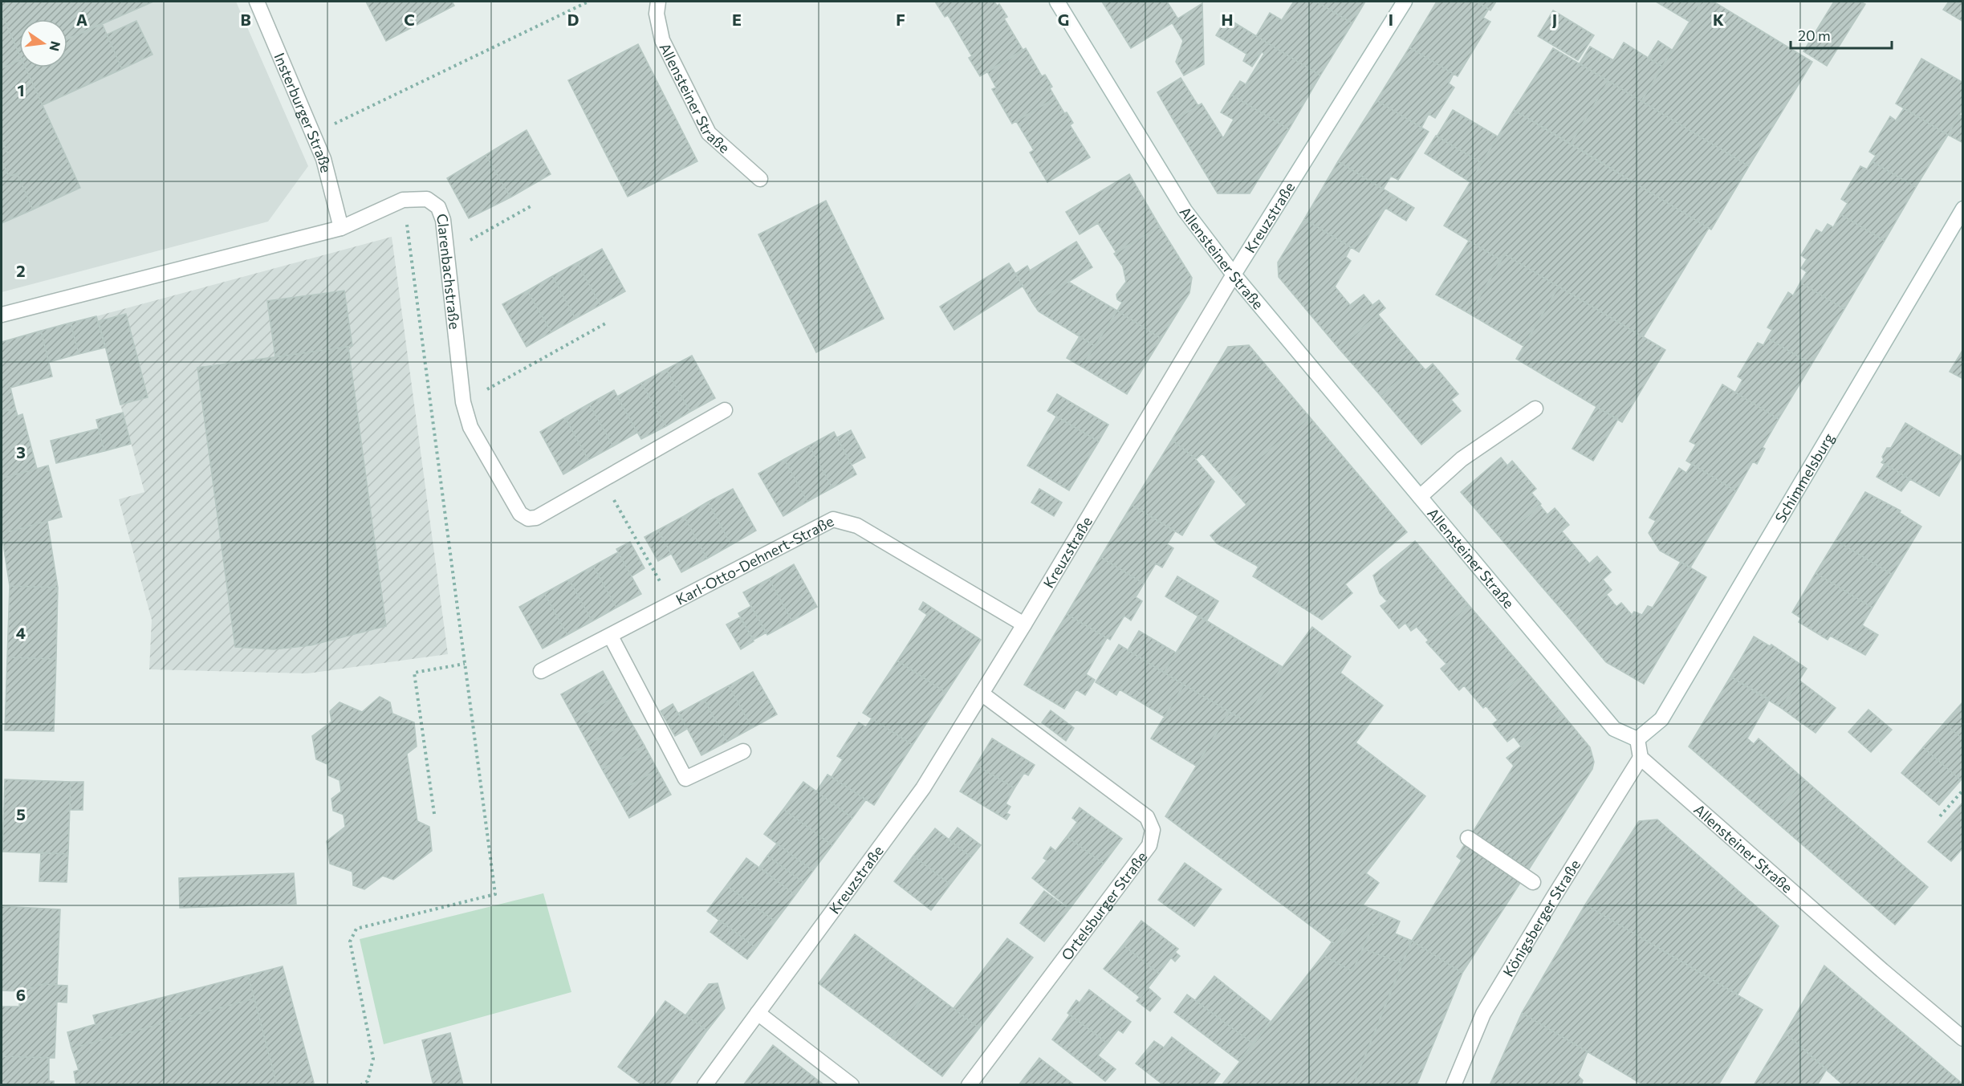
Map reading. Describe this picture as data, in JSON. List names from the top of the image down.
{
  "streets": {
    "street": [
      "Allensteiner Straße",
      "Insterburger Straße",
      "Kreuzstraße",
      "Clarenbachstraße",
      "Schimmelsburg",
      "Karl-Otto-Dehnert-Straße",
      "Ortelsburger Straße",
      "Königsberger Straße"
    ]
  },
  "crossings": [
    ["Allensteiner Straße", "Kreuzstraße"],
    ["Allensteiner Straße", "Schimmelsburg"],
    ["Allensteiner Straße", "Königsberger Straße"],
    ["Insterburger Straße", "Clarenbachstraße"],
    ["Kreuzstraße", "Karl-Otto-Dehnert-Straße"],
    ["Kreuzstraße", "Ortelsburger Straße"]
  ],
  "scale_bar": "20 m",
  "north": "right",
  "grid": {
    "columns": [
      "A",
      "B",
      "C",
      "D",
      "E",
      "F",
      "G",
      "H",
      "I",
      "J",
      "K"
    ],
    "rows": [
      "1",
      "2",
      "3",
      "4",
      "5",
      "6"
    ]
  }
}
